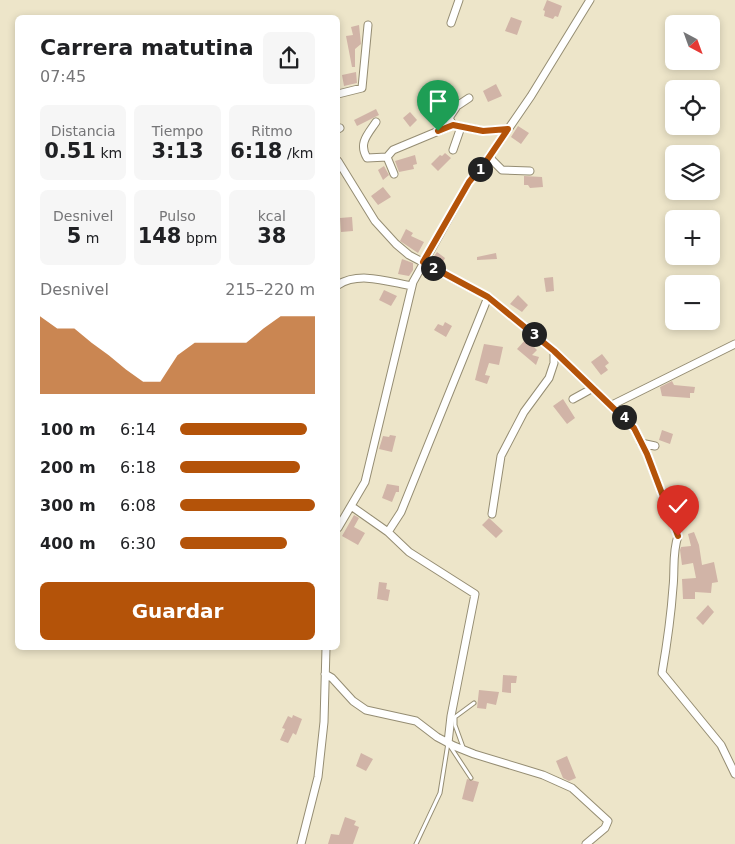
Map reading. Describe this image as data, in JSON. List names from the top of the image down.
{
  "north": "bottom right",
  "page": {
    "map_buttons": ["+", "−"],
    "heading": ["Carrera matutina", "07:45"],
    "stats": [
      ["Distancia", "0.51 km"],
      ["Tiempo", "3:13"],
      ["Ritmo", "6:18 /km"],
      ["Desnivel", "5 m"],
      ["Pulso", "148 bpm"],
      ["kcal", "38"]
    ],
    "pins": [
      "1",
      "2",
      "3",
      "4"
    ],
    "chart": ["Desnivel", "215–220 m"],
    "list": [
      {
        "name": "100 m",
        "note": "6:14"
      },
      {
        "name": "200 m",
        "note": "6:18"
      },
      {
        "name": "300 m",
        "note": "6:08"
      },
      {
        "name": "400 m",
        "note": "6:30"
      }
    ],
    "buttons": "Guardar"
  }
}
